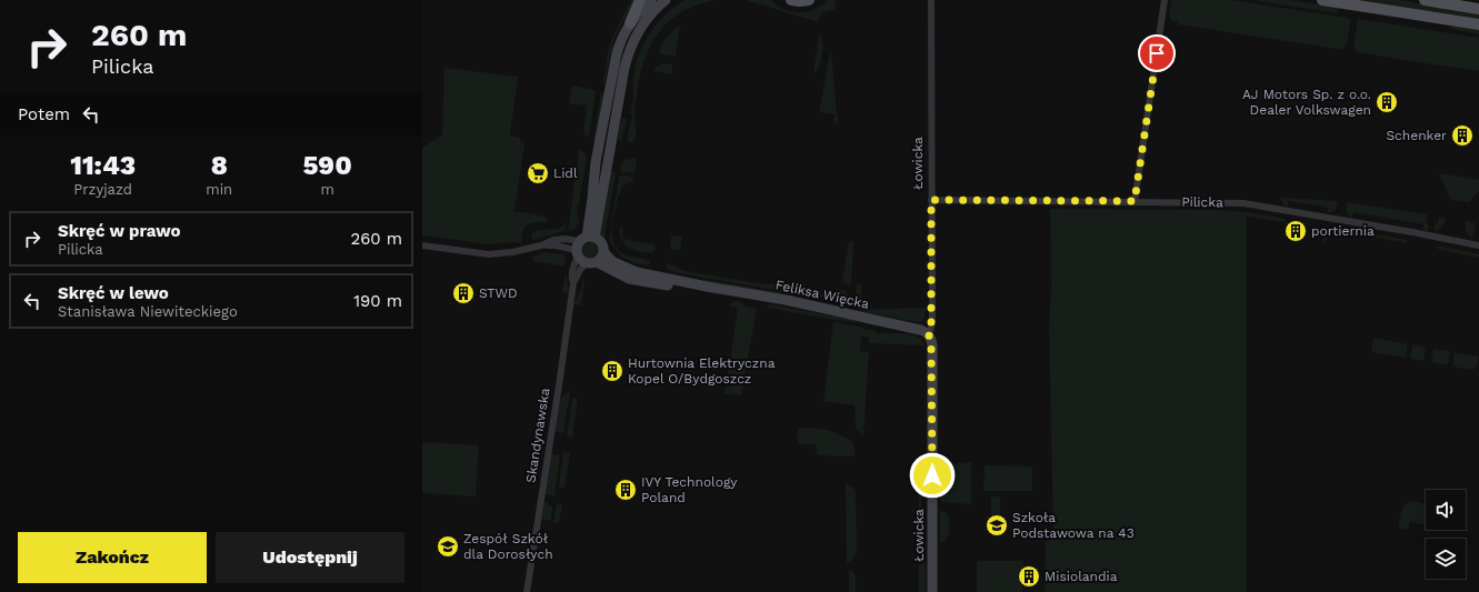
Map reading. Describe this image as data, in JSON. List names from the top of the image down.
{
  "streets": {
    "street": [
      "Łowicka",
      "Pilicka",
      "Feliksa Więcka",
      "Skandynawska"
    ]
  },
  "crossings": [
    ["Łowicka", "Pilicka"],
    ["Łowicka", "Feliksa Więcka"],
    ["Feliksa Więcka", "Skandynawska"]
  ],
  "places": {
    "building": [
      "AJ Motors Sp. z o.o. Dealer Volkswagen",
      "Schenker",
      "portiernia",
      "STWD",
      "Hurtownia Elektryczna Kopel O/Bydgoszcz",
      "IVY Technology Poland",
      "Misiolandia"
    ],
    "supermarket": ["Lidl"],
    "school or university": ["Szkoła Podstawowa na 43", "Zespół Szkół dla Dorosłych"]
  },
  "page": {
    "turn": ["260 m", "Pilicka"],
    "then": "Potem",
    "eta": [
      "11:43",
      "Przyjazd",
      "8",
      "min",
      "590",
      "m"
    ],
    "list": [
      {
        "name": "Skręć w prawo",
        "note": "Pilicka",
        "value": "260 m"
      },
      {
        "name": "Skręć w lewo",
        "note": "Stanisława Niewiteckiego",
        "value": "190 m"
      }
    ],
    "buttons": ["Zakończ", "Udostępnij"]
  }
}
